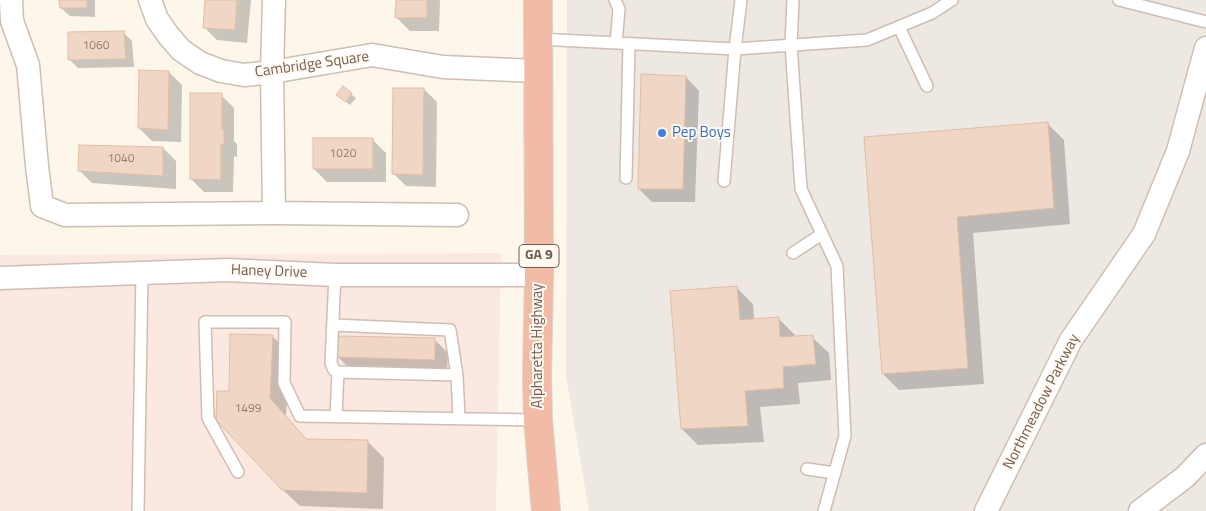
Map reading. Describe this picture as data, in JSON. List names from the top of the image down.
{
  "streets": {
    "highway": ["GA 9", "Alpharetta Highway"],
    "street": ["Cambridge Square", "Haney Drive", "Northmeadow Parkway"]
  },
  "crossings": [
    ["Cambridge Square", "Alpharetta Highway"],
    ["Haney Drive", "Alpharetta Highway"]
  ],
  "places": ["Pep Boys"],
  "house_numbers": [
    "1060",
    "1020",
    "1040",
    "1499"
  ]
}
